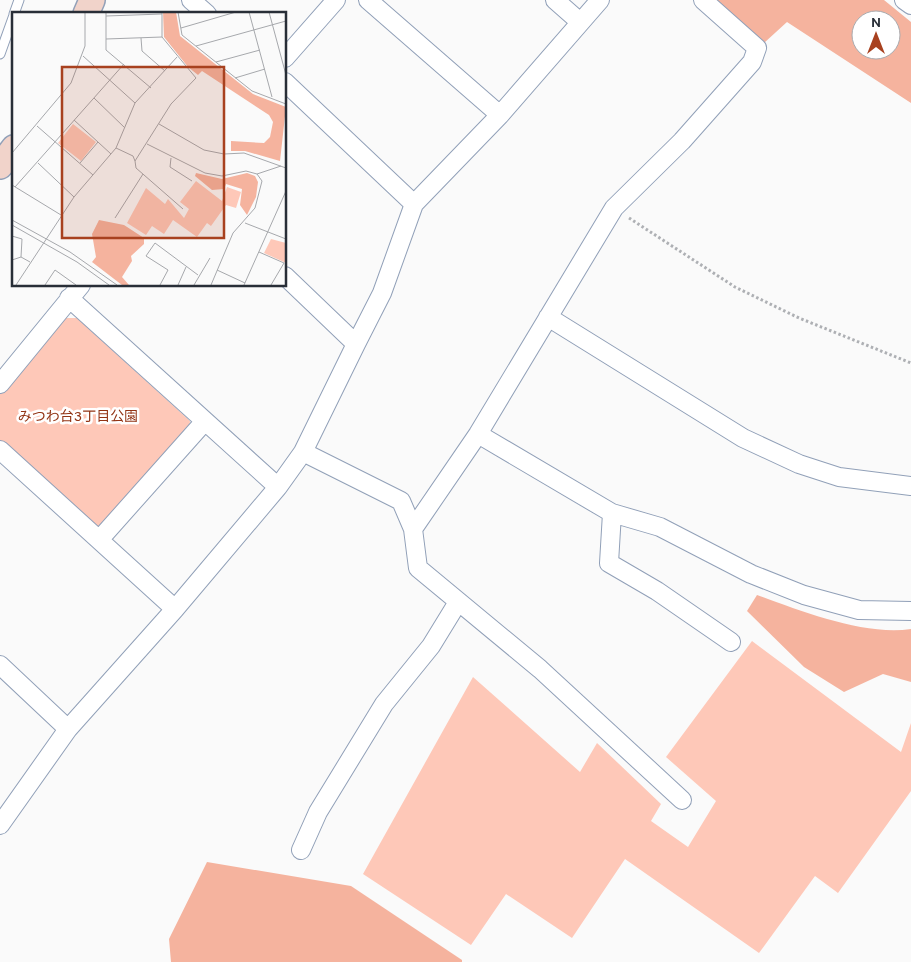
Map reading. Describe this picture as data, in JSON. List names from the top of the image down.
{
  "parks": ["みつわ台3丁目公園"],
  "north": "top"
}
